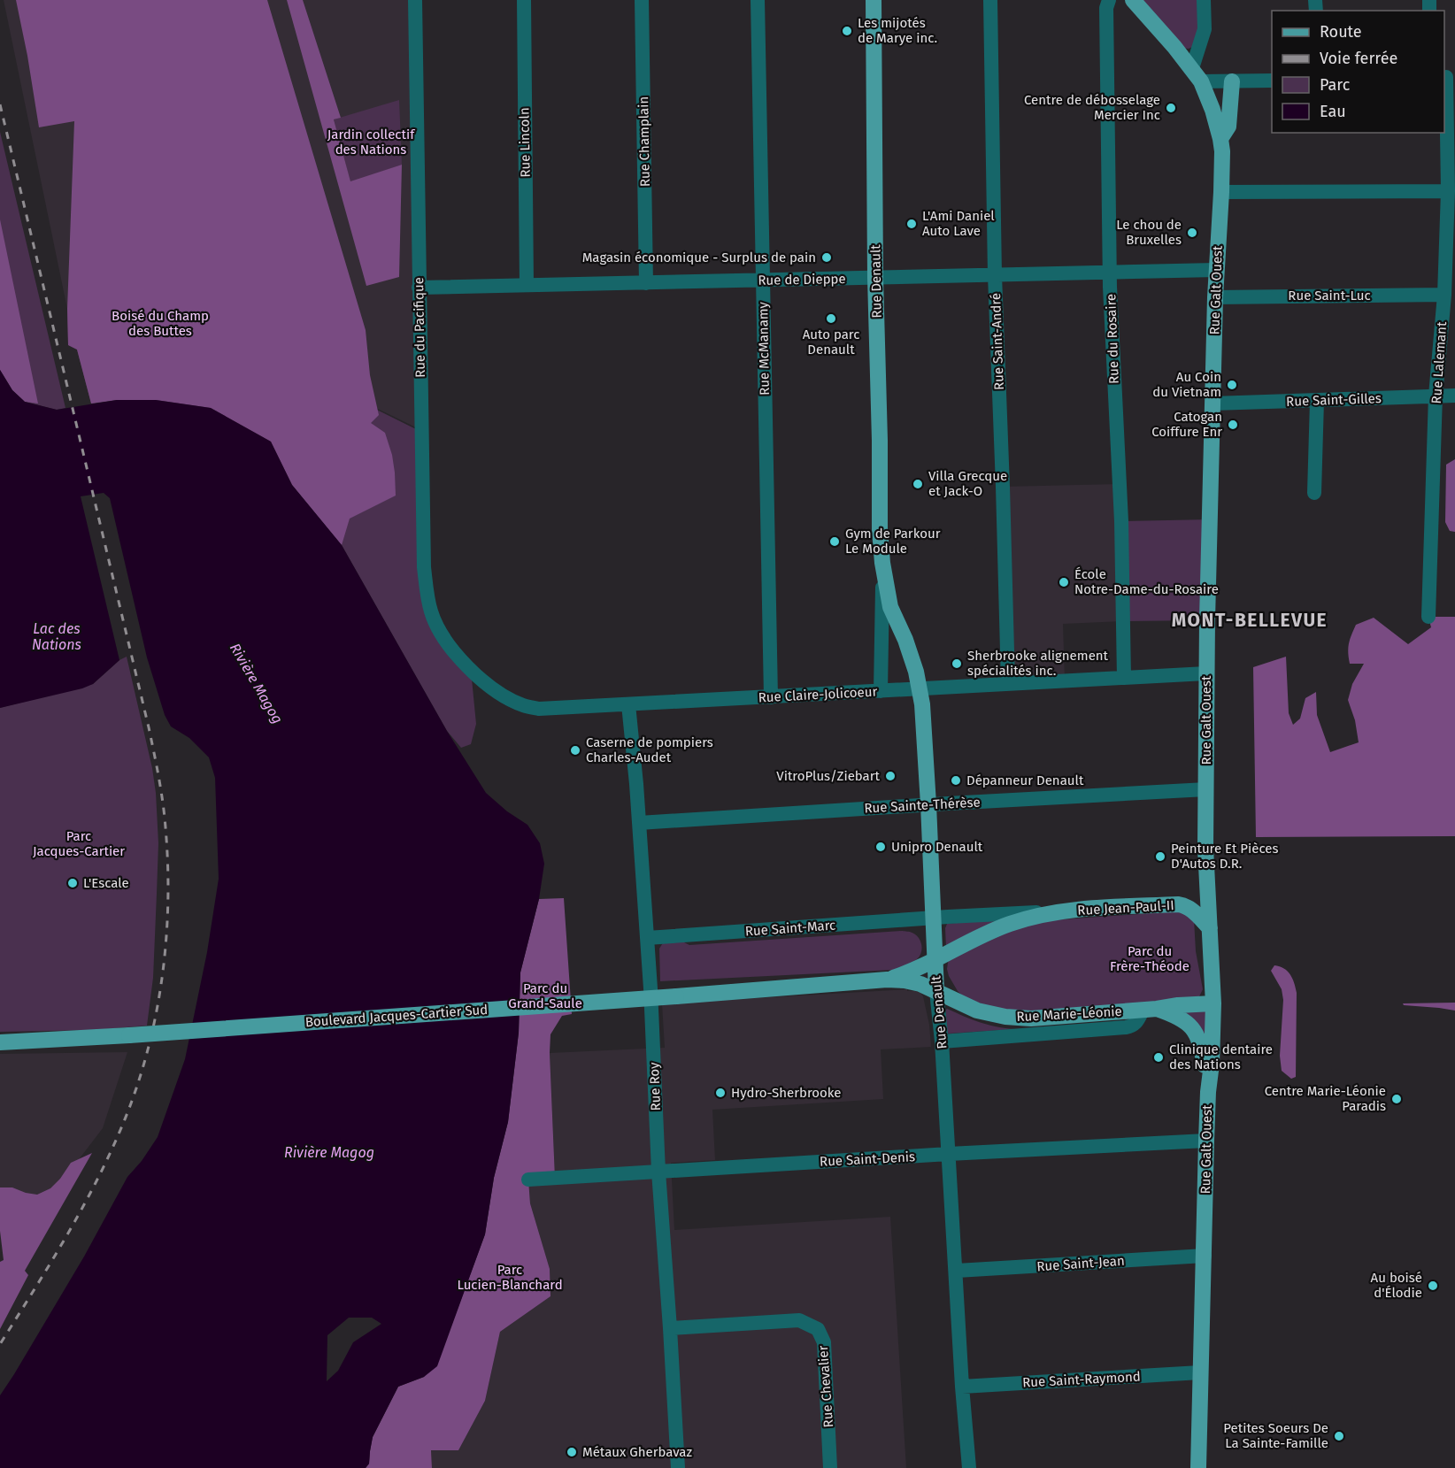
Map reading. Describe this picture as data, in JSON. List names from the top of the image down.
{
  "streets": {
    "main road": [
      "Rue Denault",
      "Rue Galt Ouest",
      "Rue Jean-Paul-II",
      "Rue Marie-Léonie",
      "Boulevard Jacques-Cartier Sud"
    ],
    "street": [
      "Rue Champlain",
      "Rue Lincoln",
      "Rue de Dieppe",
      "Rue Saint-Luc",
      "Rue du Pacifique",
      "Rue du Rosaire",
      "Rue Saint-André",
      "Rue McManamy",
      "Rue Lalemant",
      "Rue Saint-Gilles",
      "Rue Claire-Jolicoeur",
      "Rue Sainte-Thérèse",
      "Rue Saint-Marc",
      "Rue Roy",
      "Rue Saint-Denis",
      "Rue Saint-Jean",
      "Rue Saint-Raymond",
      "Rue Chevalier"
    ]
  },
  "crossings": [
    ["Rue Champlain", "Rue de Dieppe"],
    ["Rue Lincoln", "Rue de Dieppe"],
    ["Rue de Dieppe", "Rue Denault"],
    ["Rue de Dieppe", "Rue Galt Ouest"],
    ["Rue de Dieppe", "Rue du Pacifique"],
    ["Rue de Dieppe", "Rue du Rosaire"],
    ["Rue de Dieppe", "Rue Saint-André"],
    ["Rue de Dieppe", "Rue McManamy"],
    ["Rue Denault", "Rue Claire-Jolicoeur"],
    ["Rue Denault", "Rue Sainte-Thérèse"],
    ["Rue Denault", "Rue Jean-Paul-II"],
    ["Rue Denault", "Rue Saint-Marc"],
    ["Rue Denault", "Rue Marie-Léonie"],
    ["Rue Denault", "Boulevard Jacques-Cartier Sud"],
    ["Rue Denault", "Rue Saint-Denis"],
    ["Rue Denault", "Rue Saint-Jean"],
    ["Rue Denault", "Rue Saint-Raymond"],
    ["Rue Galt Ouest", "Rue Saint-Luc"],
    ["Rue Galt Ouest", "Rue Saint-Gilles"],
    ["Rue Galt Ouest", "Rue Claire-Jolicoeur"],
    ["Rue Galt Ouest", "Rue Sainte-Thérèse"],
    ["Rue Galt Ouest", "Rue Jean-Paul-II"],
    ["Rue Galt Ouest", "Rue Marie-Léonie"],
    ["Rue Galt Ouest", "Rue Saint-Denis"],
    ["Rue Galt Ouest", "Rue Saint-Jean"],
    ["Rue Galt Ouest", "Rue Saint-Raymond"],
    ["Rue Saint-Luc", "Rue Lalemant"],
    ["Rue du Pacifique", "Rue Claire-Jolicoeur"],
    ["Rue du Rosaire", "Rue Claire-Jolicoeur"],
    ["Rue Saint-André", "Rue Claire-Jolicoeur"],
    ["Rue McManamy", "Rue Claire-Jolicoeur"],
    ["Rue Lalemant", "Rue Saint-Gilles"],
    ["Rue Claire-Jolicoeur", "Rue Roy"],
    ["Rue Sainte-Thérèse", "Rue Roy"],
    ["Rue Jean-Paul-II", "Rue Saint-Marc"],
    ["Rue Jean-Paul-II", "Boulevard Jacques-Cartier Sud"],
    ["Rue Saint-Marc", "Rue Roy"],
    ["Rue Marie-Léonie", "Boulevard Jacques-Cartier Sud"],
    ["Rue Roy", "Rue Saint-Denis"],
    ["Rue Roy", "Rue Chevalier"]
  ],
  "districts": ["MONT-BELLEVUE"],
  "water": ["Lac des Nations", "Rivière Magog"],
  "parks": [
    "Jardin collectif des Nations",
    "Boisé du Champ des Buttes",
    "Parc Jacques-Cartier",
    "Parc du Frère-Théode",
    "Parc du Grand-Saule",
    "Parc Lucien-Blanchard"
  ],
  "places": [
    "Les mijotés de Marye inc.",
    "Centre de débosselage Mercier Inc",
    "L'Ami Daniel Auto Lave",
    "Le chou de Bruxelles",
    "Magasin économique - Surplus de pain",
    "Auto parc Denault",
    "Au Coin du Vietnam",
    "Catogan Coiffure Enr",
    "Villa Grecque et Jack-O",
    "Gym de Parkour Le Module",
    "École Notre-Dame-du-Rosaire",
    "Sherbrooke alignement spécialités inc.",
    "Caserne de pompiers Charles-Audet",
    "VitroPlus/Ziebart",
    "Dépanneur Denault",
    "Unipro Denault",
    "Peinture Et Pièces D'Autos D.R.",
    "L'Escale",
    "Clinique dentaire des Nations",
    "Hydro-Sherbrooke",
    "Centre Marie-Léonie Paradis",
    "Au boisé d'Élodie",
    "Petites Soeurs De La Sainte-Famille",
    "Métaux Gherbavaz"
  ],
  "legend": [
    "Route",
    "Voie ferrée",
    "Parc",
    "Eau"
  ]
}
